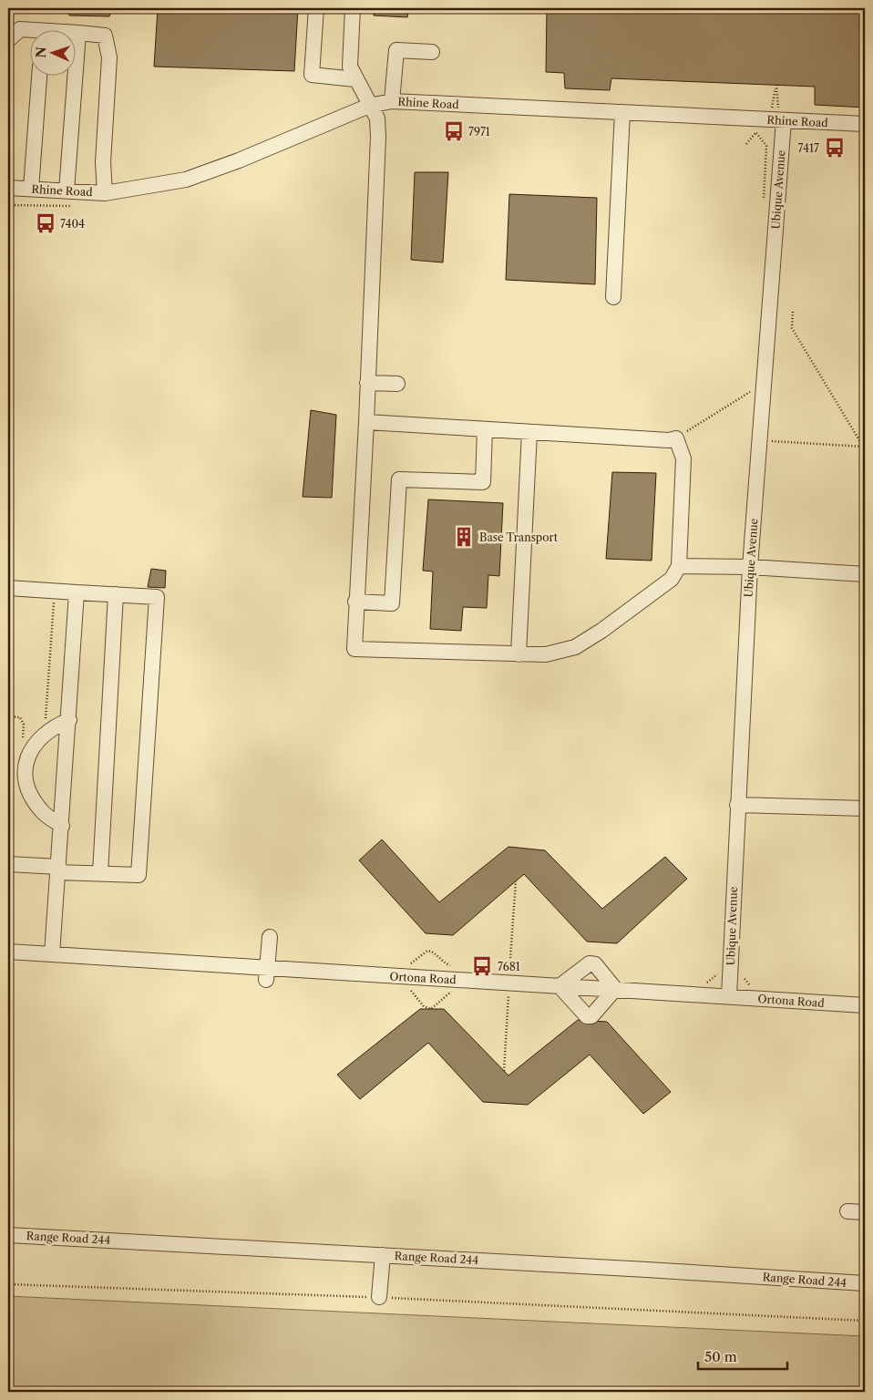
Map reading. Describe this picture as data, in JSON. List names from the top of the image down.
{
  "streets": {
    "street": [
      "Rhine Road",
      "Ubique Avenue",
      "Ortona Road",
      "Range Road 244"
    ]
  },
  "crossings": [
    ["Rhine Road", "Ubique Avenue"],
    ["Ubique Avenue", "Ortona Road"]
  ],
  "places": {
    "bus stop": [
      "7971",
      "7417",
      "7404",
      "7681"
    ],
    "building": ["Base Transport"]
  },
  "scale_bar": "50 m",
  "north": "left"
}
